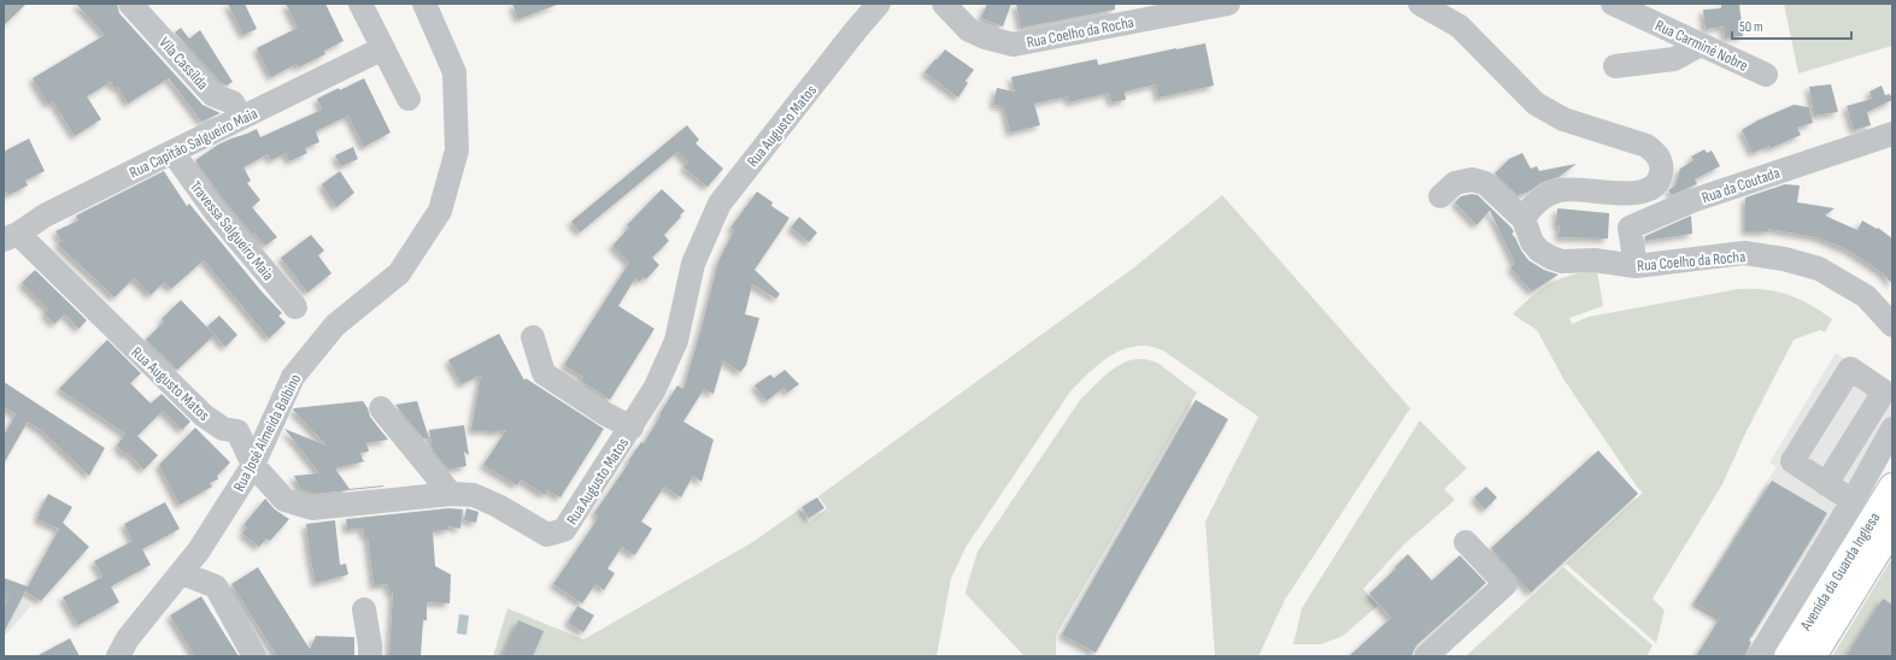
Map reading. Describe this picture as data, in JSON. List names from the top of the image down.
{
  "streets": {
    "main road": ["Avenida da Guarda Inglesa"],
    "street": [
      "Rua Coelho da Rocha",
      "Rua Carminé Nobre",
      "Vila Cassilda",
      "Rua Augusto Matos",
      "Rua Capitão Salgueiro Maia",
      "Rua da Coutada",
      "Travessa Salgueiro Maia",
      "Rua José Almeida Balbino"
    ]
  },
  "crossings": [
    ["Rua Coelho da Rocha", "Rua da Coutada"],
    ["Vila Cassilda", "Rua Capitão Salgueiro Maia"],
    ["Rua Augusto Matos", "Rua Capitão Salgueiro Maia"],
    ["Rua Augusto Matos", "Rua José Almeida Balbino"],
    ["Rua Capitão Salgueiro Maia", "Travessa Salgueiro Maia"]
  ],
  "scale_bar": "50 m"
}
